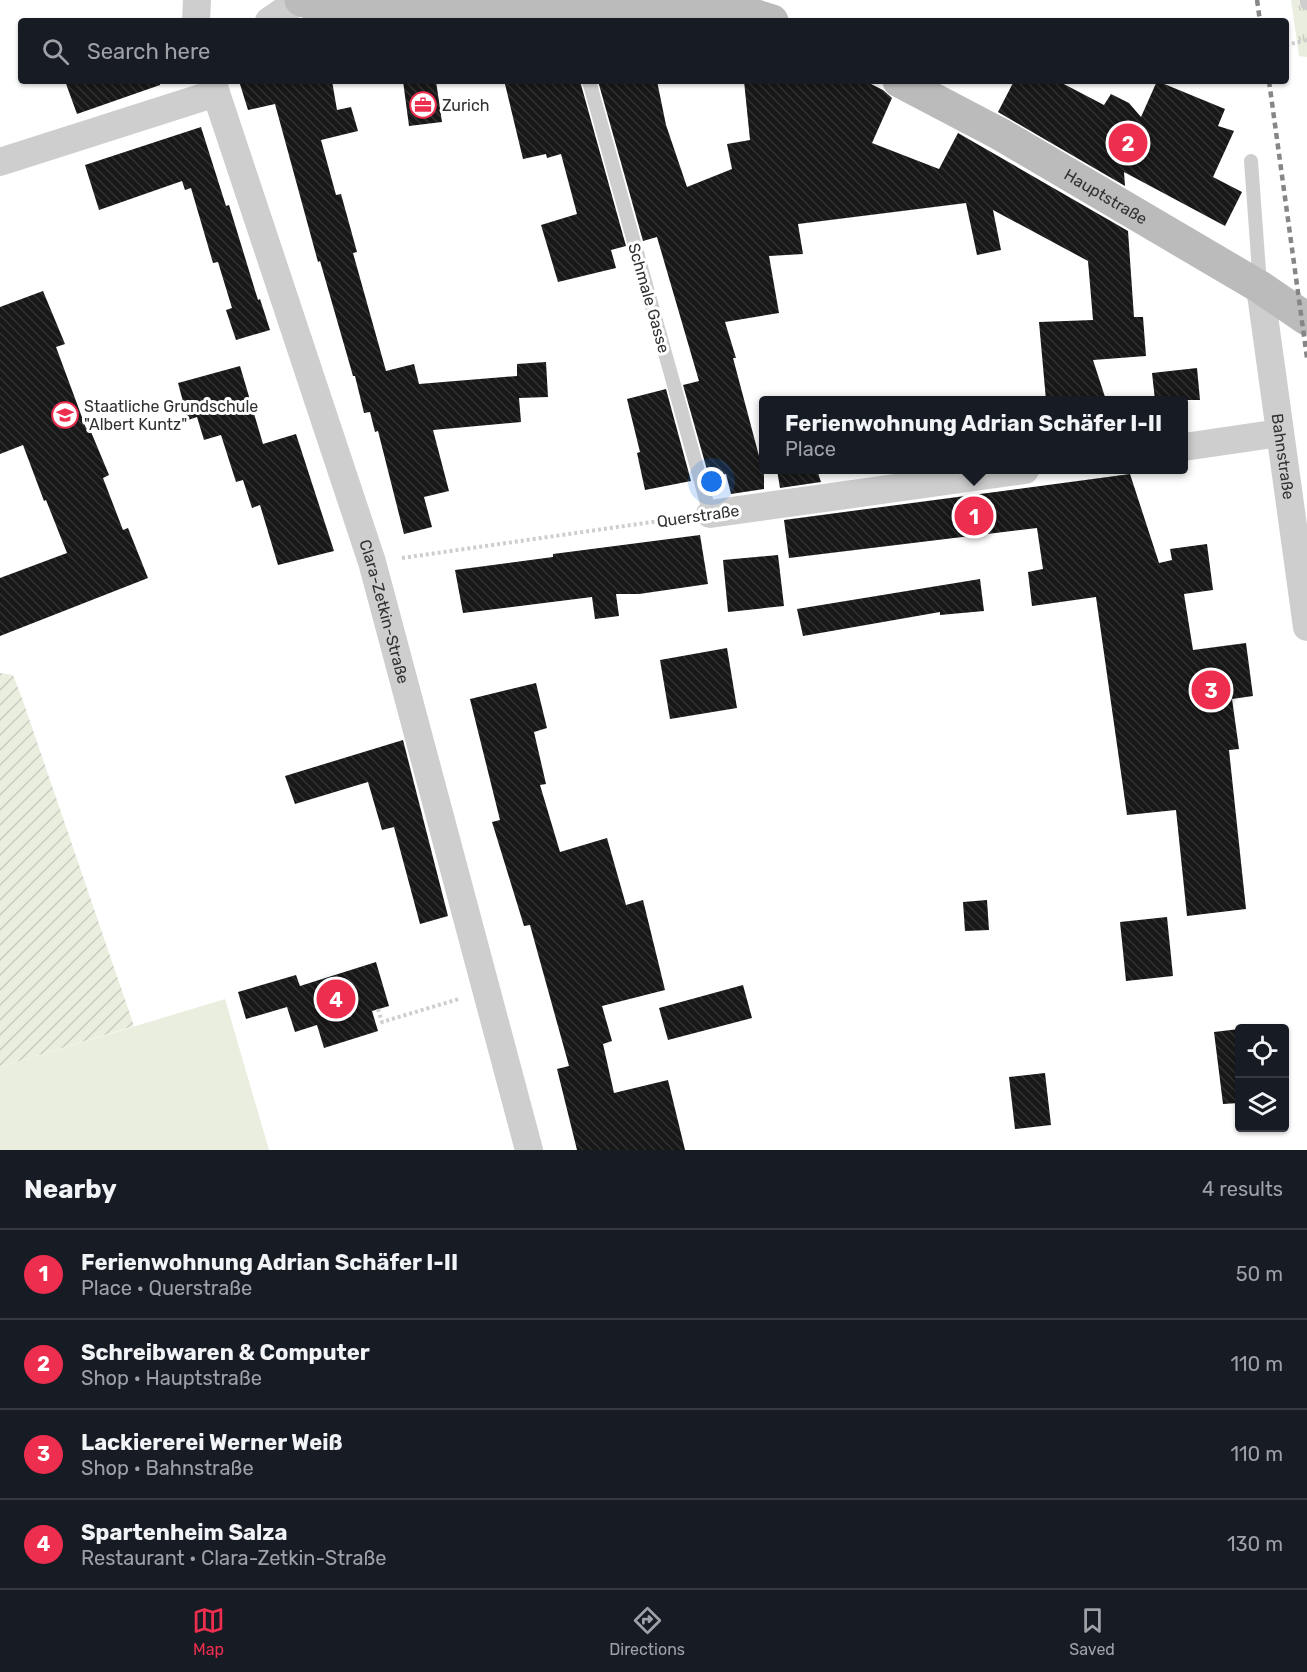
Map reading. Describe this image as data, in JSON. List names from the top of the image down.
{
  "streets": {
    "street": [
      "Hauptstraße",
      "Bahnstraße",
      "Querstraße",
      "Clara-Zetkin-Straße"
    ],
    "lane": ["Schmale Gasse"]
  },
  "crossings": [
    ["Hauptstraße", "Bahnstraße"],
    ["Schmale Gasse", "Querstraße"],
    ["Querstraße", "Clara-Zetkin-Straße"]
  ],
  "places": {
    "office": ["Zurich"],
    "school or university": ["Staatliche Grundschule \"Albert Kuntz\""]
  },
  "page": {
    "search": "Search here",
    "pins": [
      "2",
      "1",
      "3",
      "4"
    ],
    "popup": ["Ferienwohnung Adrian Schäfer I-II", "Place"],
    "heading": ["Nearby", "4 results"],
    "list": [
      {
        "mark": "1",
        "name": "Ferienwohnung Adrian Schäfer I-II",
        "note": "Place · Querstraße",
        "value": "50 m"
      },
      {
        "mark": "2",
        "name": "Schreibwaren & Computer",
        "note": "Shop · Hauptstraße",
        "value": "110 m"
      },
      {
        "mark": "3",
        "name": "Lackiererei Werner Weiß",
        "note": "Shop · Bahnstraße",
        "value": "110 m"
      },
      {
        "mark": "4",
        "name": "Spartenheim Salza",
        "note": "Restaurant · Clara-Zetkin-Straße",
        "value": "130 m"
      }
    ],
    "nav": ["Map", "Directions", "Saved"]
  }
}
